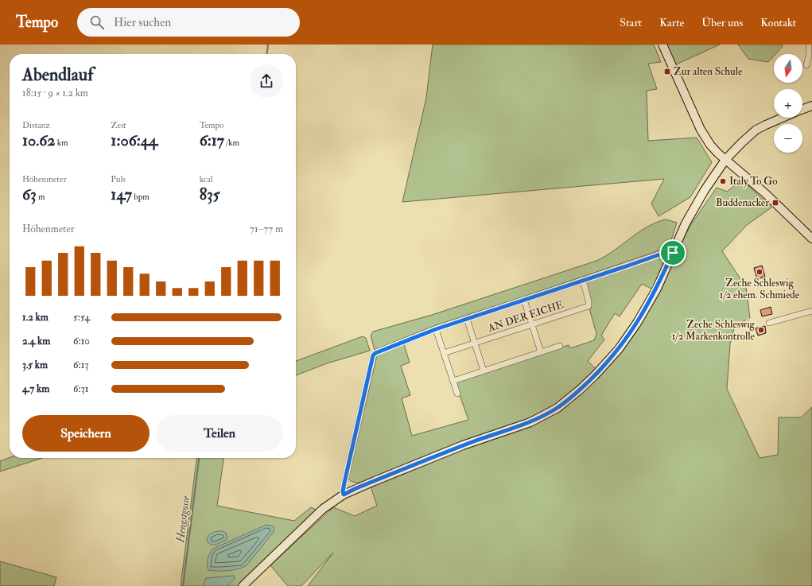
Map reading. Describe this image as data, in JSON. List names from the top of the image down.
{
  "streets": {
    "street": ["AN DER EICHE"]
  },
  "water": ["Hengstgosse"],
  "places": {
    "transit": ["Zur alten Schule", "Buddenacker"],
    "other": ["Italy To Go", "Zeche Schleswig 1/2 ehem. Schmiede", "Zeche Schleswig 1/2 Markenkontrolle"]
  },
  "north": "bottom",
  "page": {
    "header": "Tempo",
    "search": "Hier suchen",
    "nav": [
      "Start",
      "Karte",
      "Über uns",
      "Kontakt"
    ],
    "map_buttons": ["+", "−"],
    "heading": ["Abendlauf", "18:15 · 9 × 1.2 km"],
    "stats": [
      ["Distanz", "10.62 km"],
      ["Zeit", "1:06:44"],
      ["Tempo", "6:17 /km"],
      ["Höhenmeter", "63 m"],
      ["Puls", "147 bpm"],
      ["kcal", "835"]
    ],
    "chart": ["Höhenmeter", "71–77 m"],
    "list": [
      {
        "name": "1.2 km",
        "note": "5:54"
      },
      {
        "name": "2.4 km",
        "note": "6:10"
      },
      {
        "name": "3.5 km",
        "note": "6:13"
      },
      {
        "name": "4.7 km",
        "note": "6:31"
      }
    ],
    "buttons": ["Speichern", "Teilen"]
  }
}
